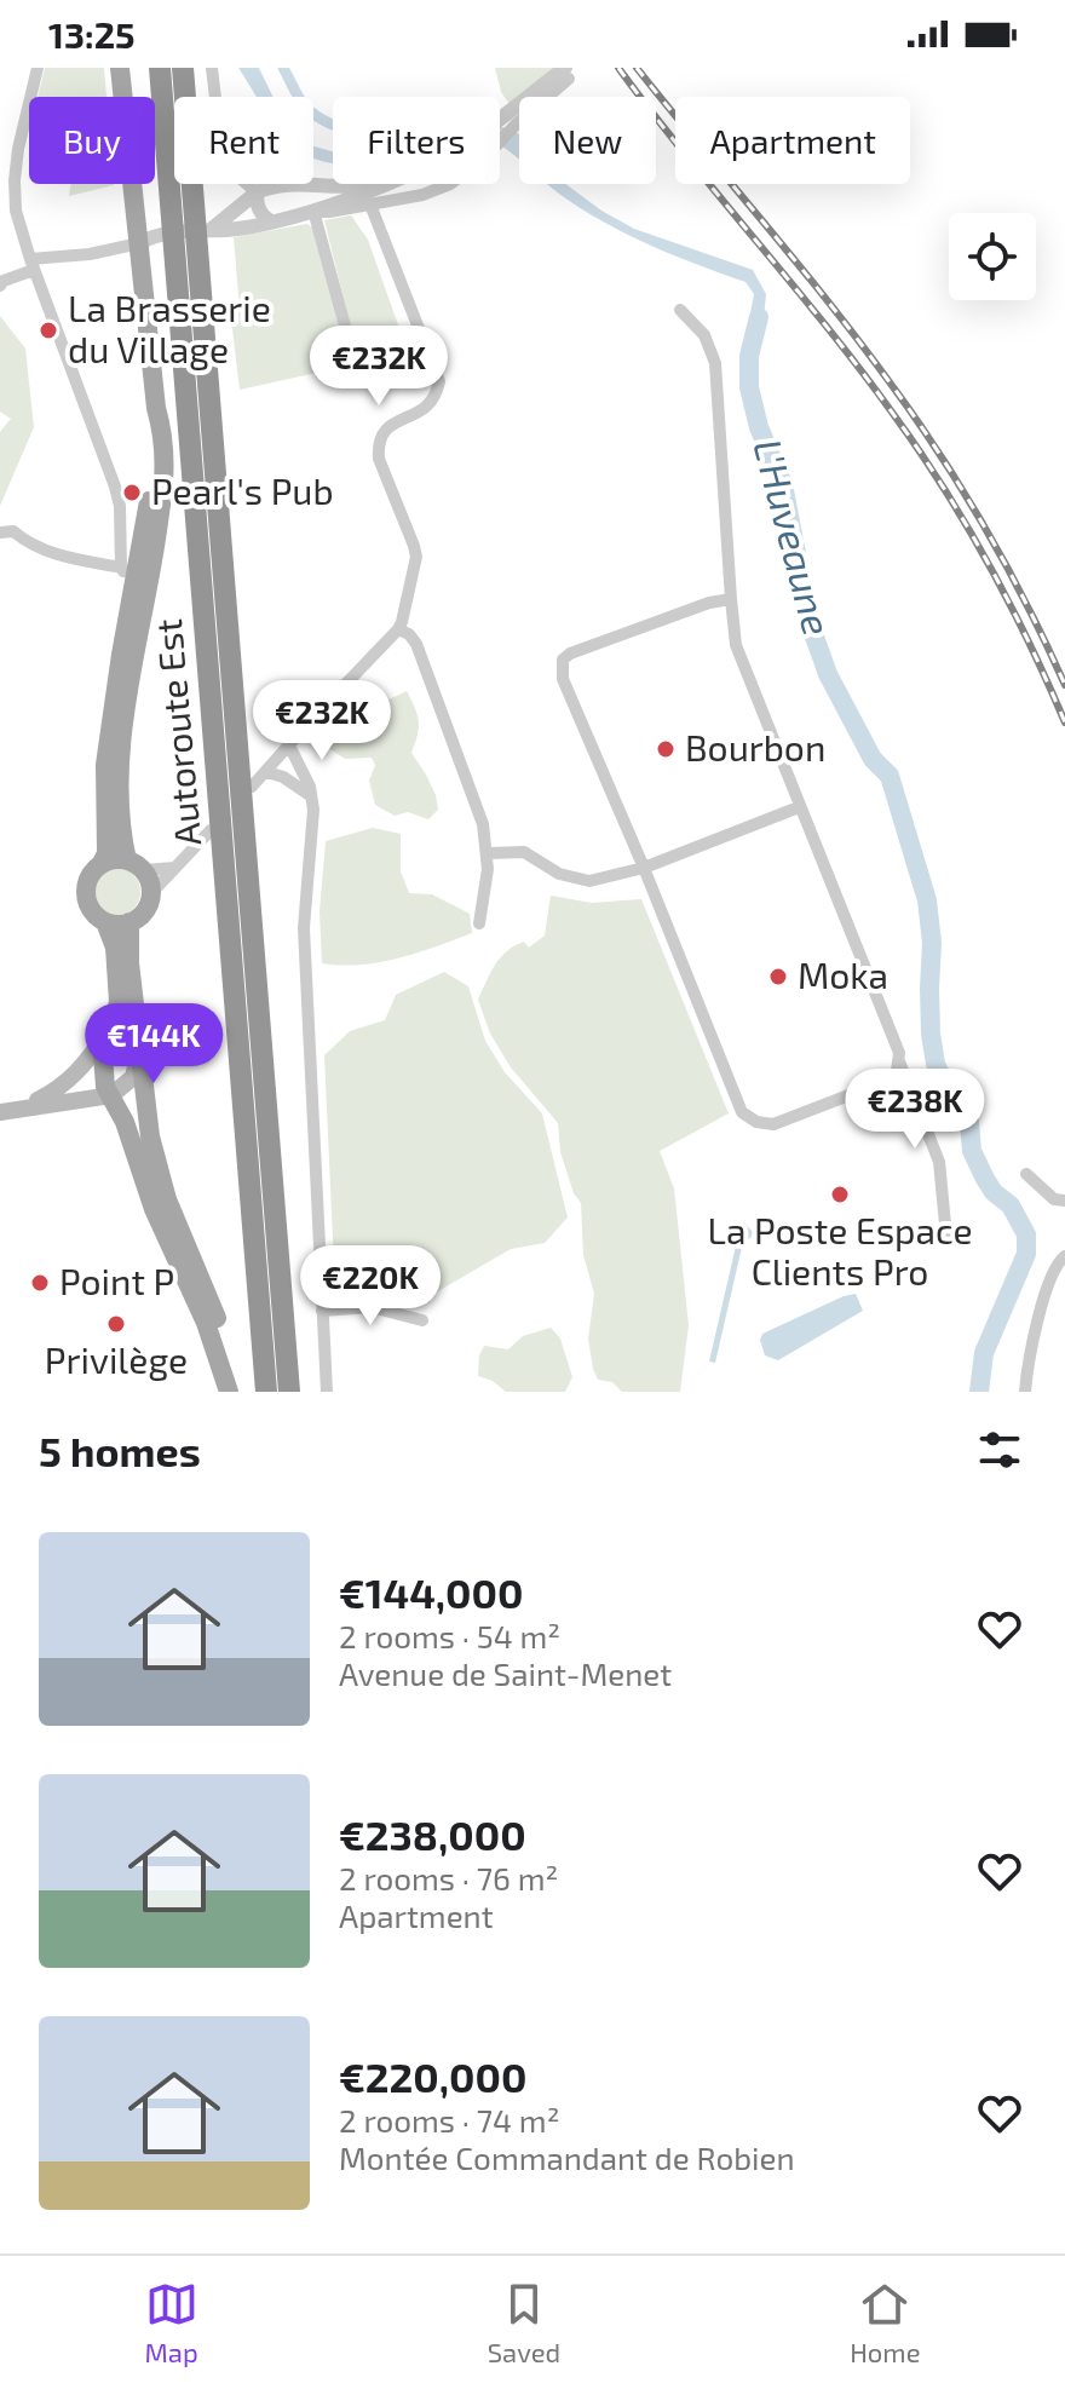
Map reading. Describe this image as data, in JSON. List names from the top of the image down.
{
  "streets": {
    "highway": ["Autoroute Est"]
  },
  "water": ["L'Huveaune"],
  "places": [
    "La Brasserie du Village",
    "Pearl's Pub",
    "Bourbon",
    "Moka",
    "La Poste Espace Clients Pro",
    "Point P",
    "Privilège"
  ],
  "page": {
    "status": "13:25",
    "chip": [
      "Buy",
      "Rent",
      "Filters",
      "New",
      "Apartment"
    ],
    "price": [
      "€232K",
      "€232K",
      "€144K",
      "€238K",
      "€220K"
    ],
    "heading": "5 homes",
    "list": [
      {
        "name": "€144,000",
        "note": "2 rooms · 54 m² · Avenue de Saint-Menet"
      },
      {
        "name": "€238,000",
        "note": "2 rooms · 76 m² · Apartment"
      },
      {
        "name": "€220,000",
        "note": "2 rooms · 74 m² · Montée Commandant de Robien"
      }
    ],
    "tabs": ["Map", "Saved", "Home"]
  }
}
